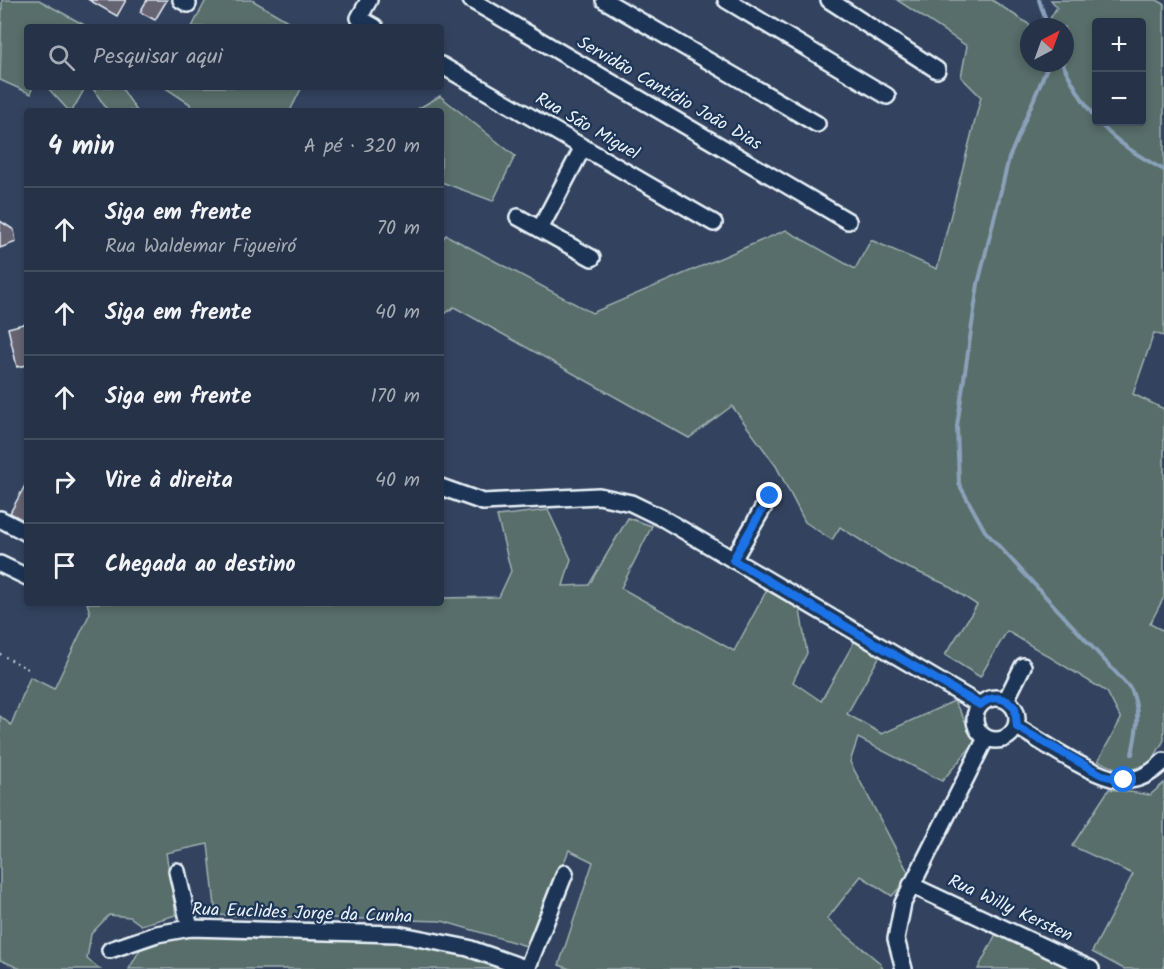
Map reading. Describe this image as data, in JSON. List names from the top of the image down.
{
  "streets": {
    "street": [
      "Servidão Cantídio João Dias",
      "Rua São Miguel",
      "Rua Willy Kersten",
      "Rua Euclides Jorge da Cunha"
    ]
  },
  "north": "top right",
  "page": {
    "map_buttons": ["+", "−"],
    "search": "Pesquisar aqui",
    "heading": ["4 min", "A pé · 320 m"],
    "list": [
      ["Siga em frente", "Rua Waldemar Figueiró", "70 m"],
      ["Siga em frente", "40 m"],
      ["Siga em frente", "170 m"],
      ["Vire à direita", "40 m"],
      "Chegada ao destino"
    ]
  }
}
